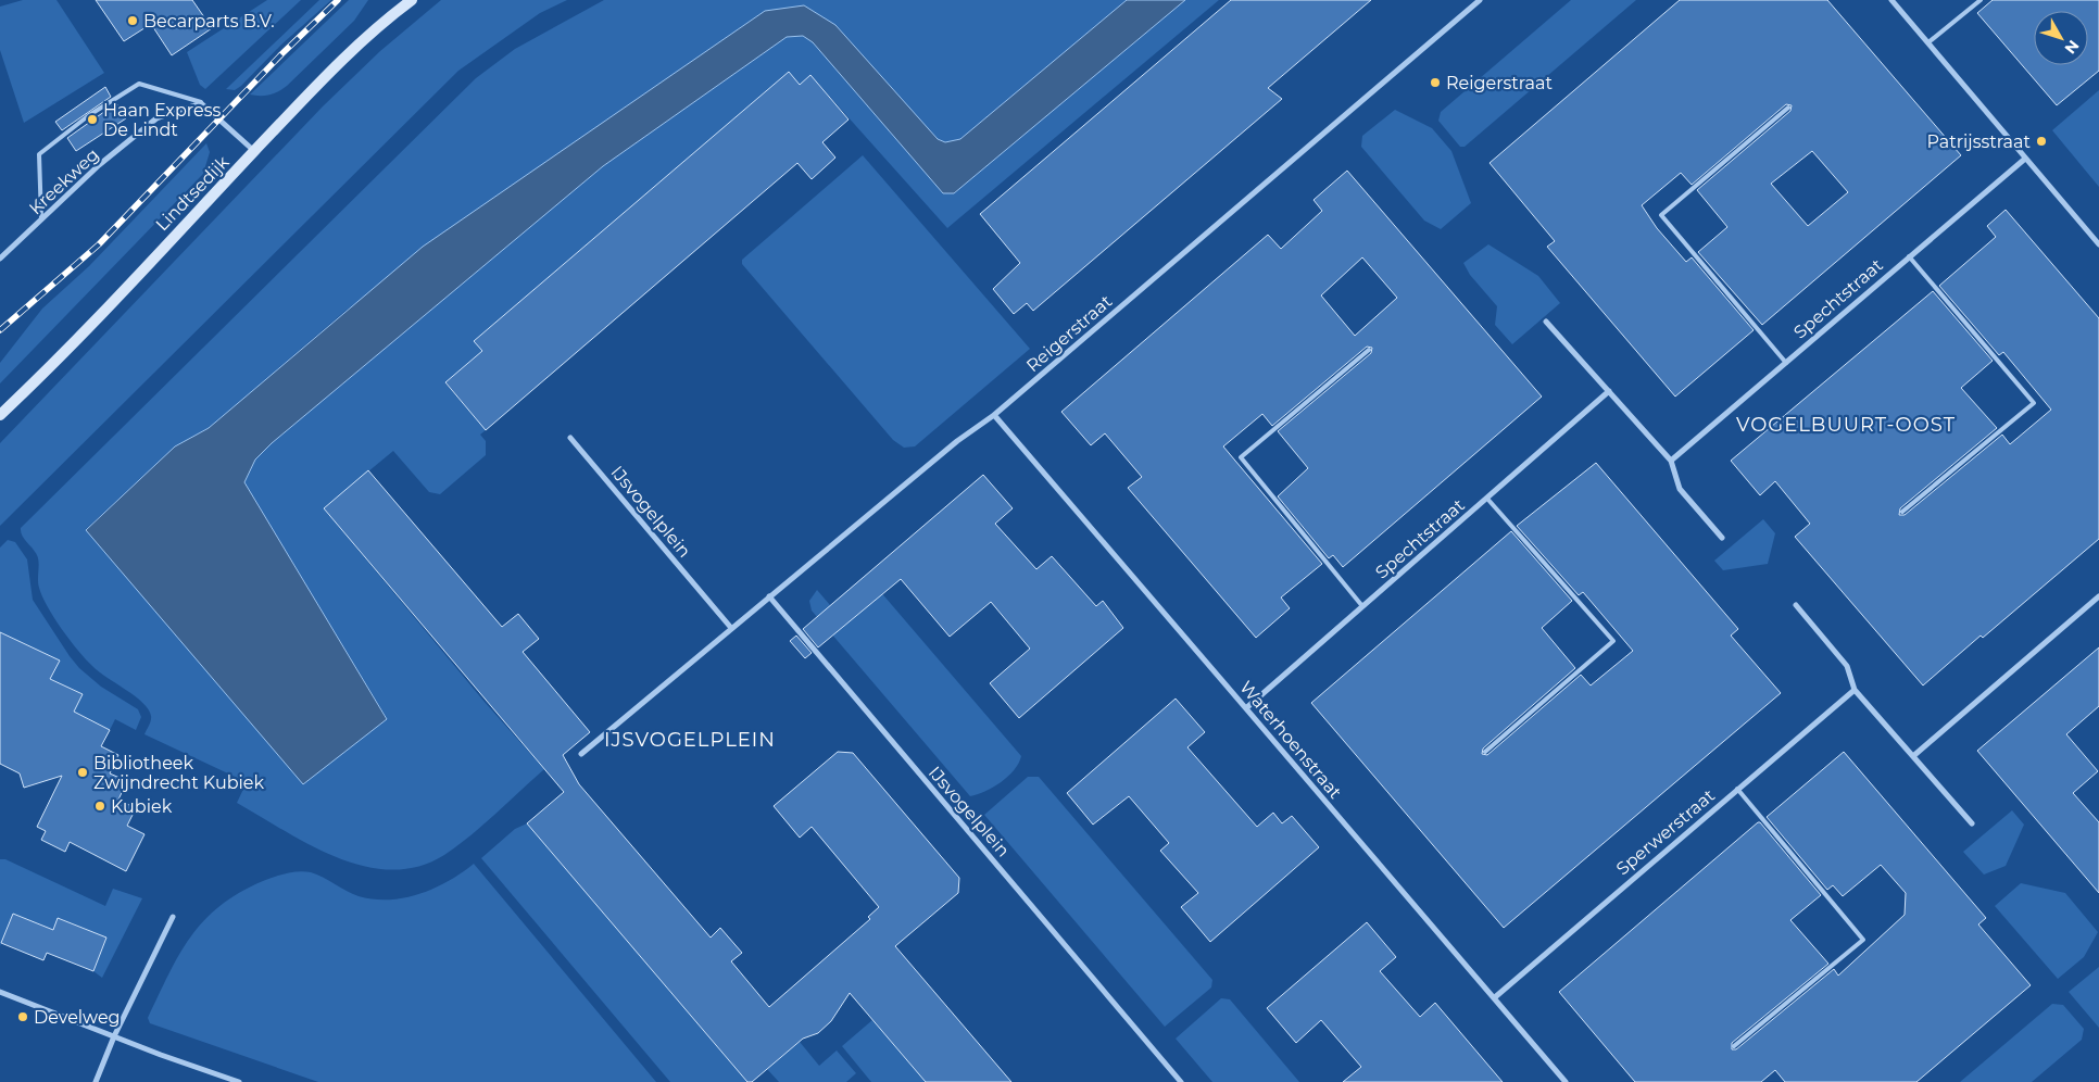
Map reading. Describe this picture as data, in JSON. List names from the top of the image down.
{
  "streets": {
    "main road": ["Lindtsedijk"],
    "street": [
      "Kreekweg",
      "Spechtstraat",
      "Reigerstraat",
      "IJsvogelplein",
      "Waterhoenstraat",
      "Sperwerstraat"
    ]
  },
  "crossings": [
    ["Spechtstraat", "Waterhoenstraat"],
    ["Reigerstraat", "IJsvogelplein"],
    ["Reigerstraat", "Waterhoenstraat"],
    ["Waterhoenstraat", "Sperwerstraat"]
  ],
  "districts": ["VOGELBUURT-OOST", "IJSVOGELPLEIN"],
  "places": [
    "Becarparts B.V.",
    "Reigerstraat",
    "Haan Express De Lindt",
    "Patrijsstraat",
    "Bibliotheek Zwijndrecht Kubiek",
    "Kubiek",
    "Develweg"
  ],
  "north": "bottom right"
}
